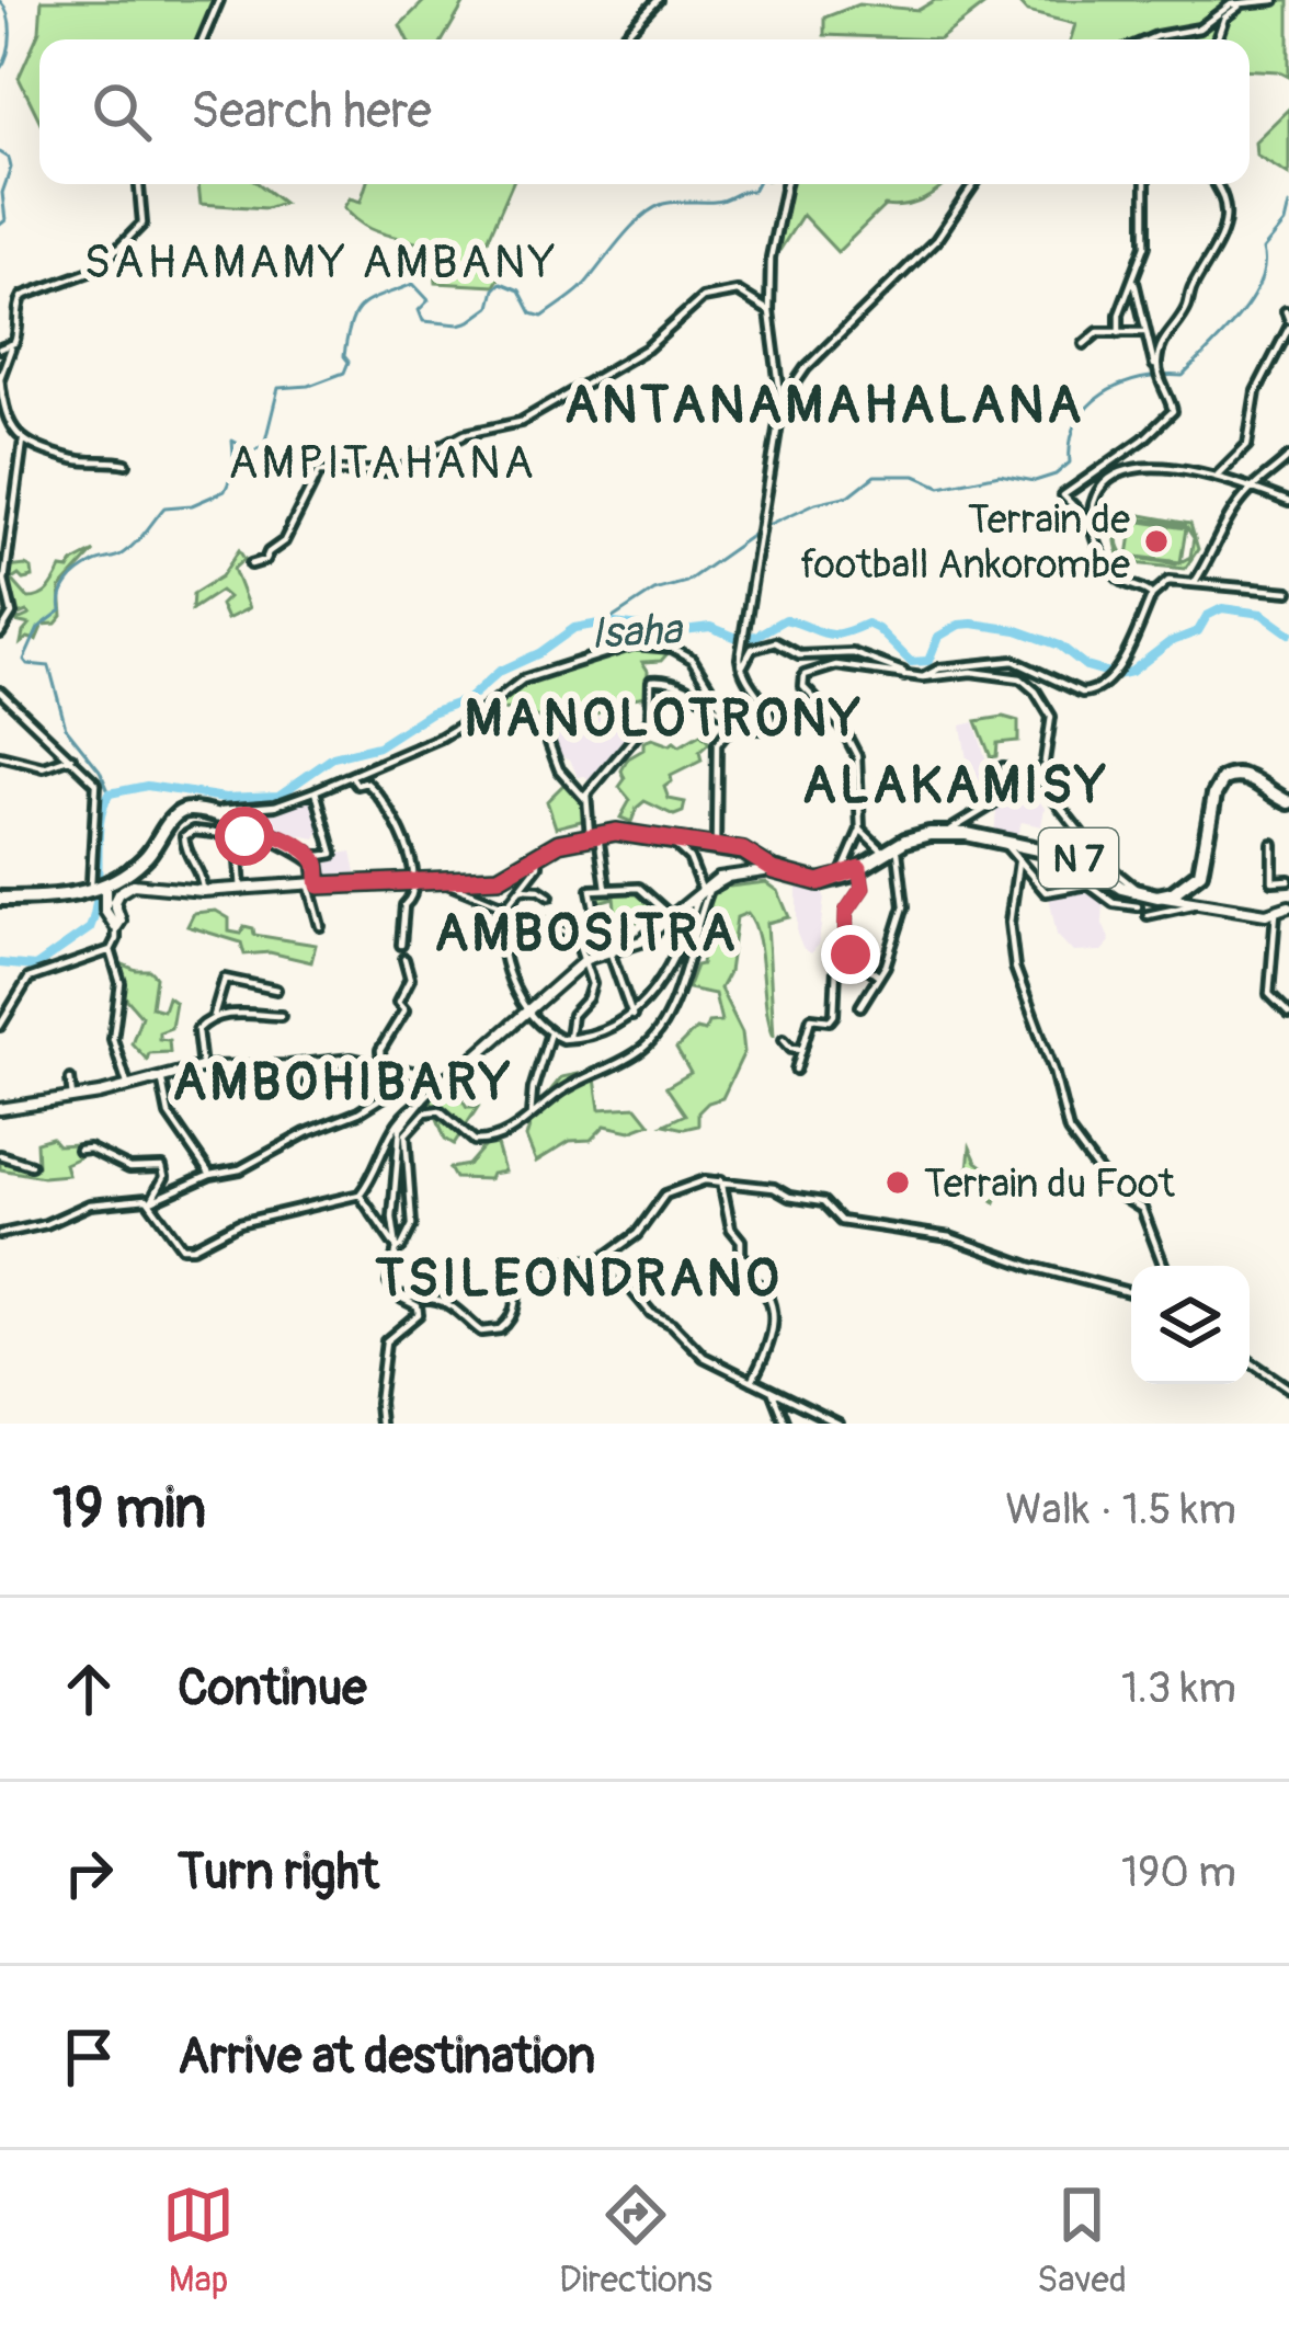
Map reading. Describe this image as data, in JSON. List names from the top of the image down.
{
  "streets": {
    "main road": ["N 7"]
  },
  "districts": [
    "SAHAMAMY AMBANY",
    "ANTANAMAHALANA",
    "AMPITAHANA",
    "MANOLOTRONY",
    "ALAKAMISY",
    "AMBOSITRA",
    "AMBOHIBARY",
    "TSILEONDRANO"
  ],
  "water": ["Isaha"],
  "places": ["Terrain de football Ankorombe", "Terrain du Foot"],
  "page": {
    "search": "Search here",
    "heading": ["19 min", "Walk · 1.5 km"],
    "list": [
      ["Continue", "1.3 km"],
      ["Turn right", "190 m"],
      "Arrive at destination"
    ],
    "nav": ["Map", "Directions", "Saved"]
  }
}
